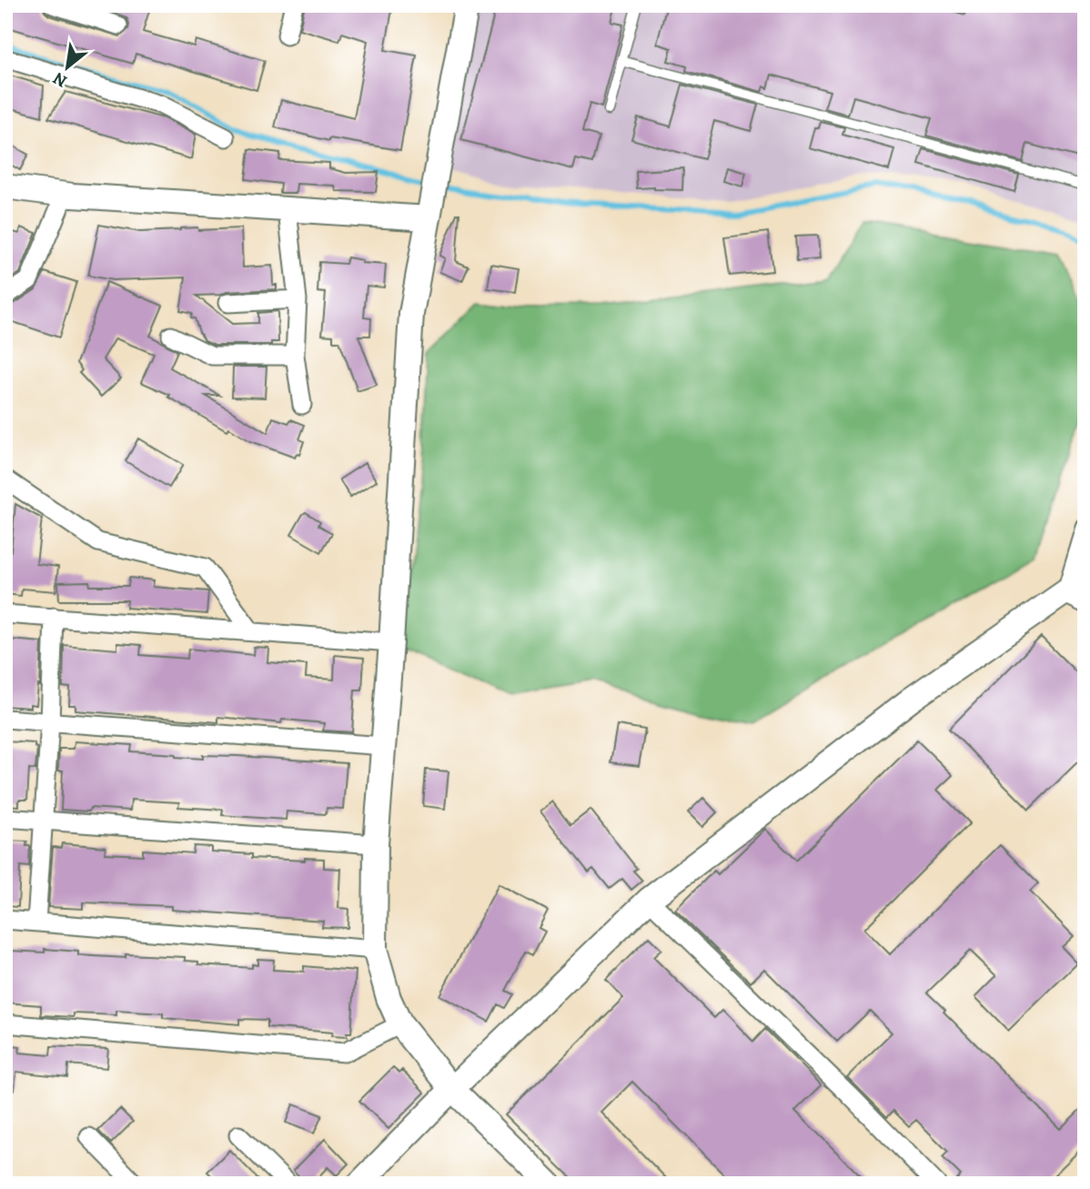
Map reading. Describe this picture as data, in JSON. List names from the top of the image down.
{
  "north": "bottom left"
}
